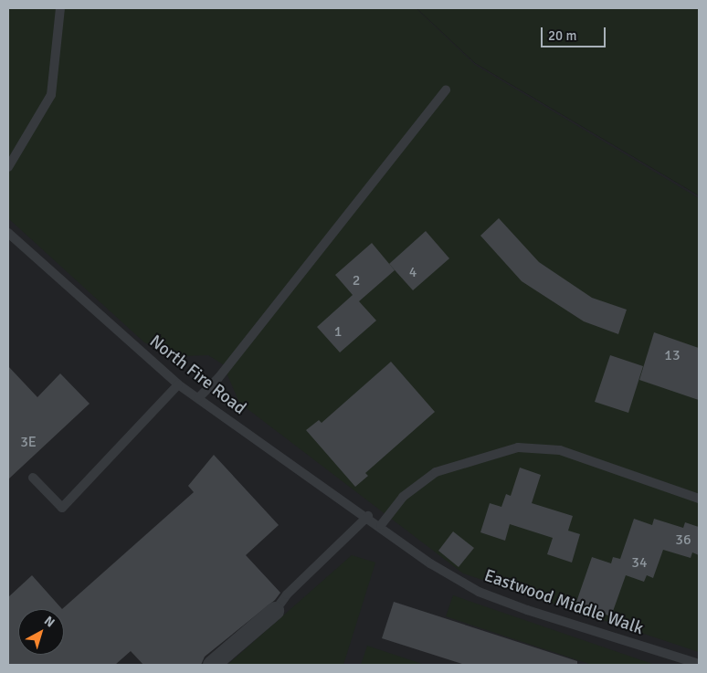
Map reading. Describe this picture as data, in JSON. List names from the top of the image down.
{
  "streets": {
    "lane": ["North Fire Road", "Eastwood Middle Walk"]
  },
  "crossings": [
    ["North Fire Road", "Eastwood Middle Walk"]
  ],
  "house_numbers": [
    "4",
    "2",
    "1",
    "13",
    "3E",
    "36",
    "34"
  ],
  "scale_bar": "20 m",
  "north": "top right"
}
